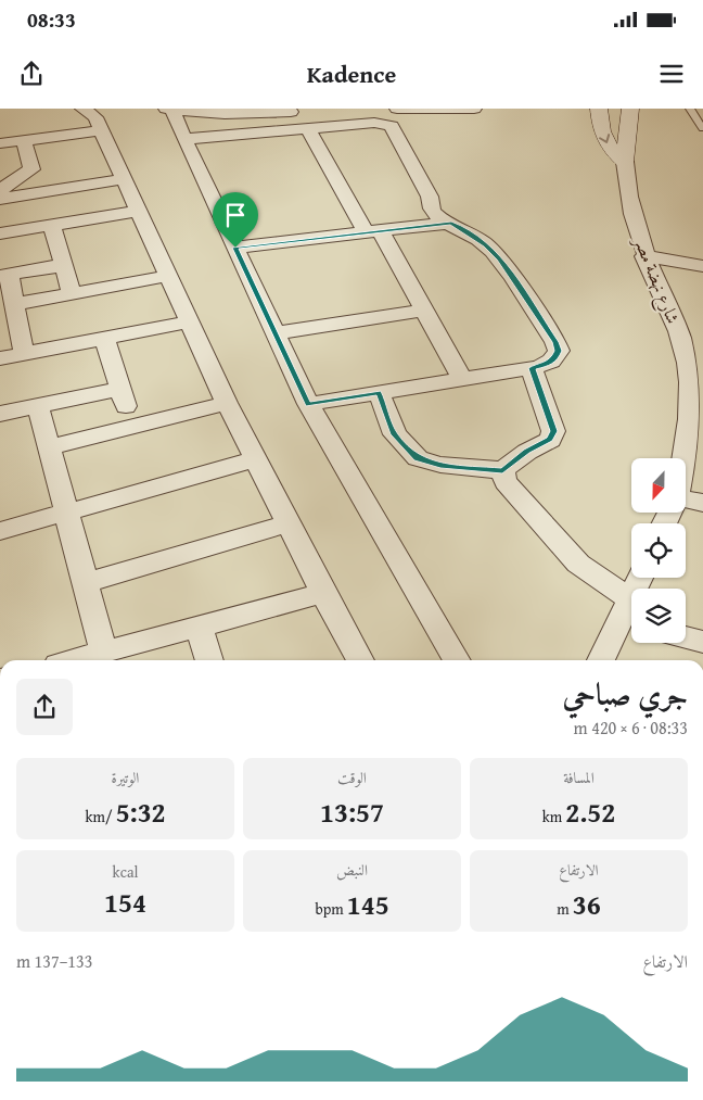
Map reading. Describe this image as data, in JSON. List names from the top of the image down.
{
  "streets": {
    "street": ["شارع نهضة مصر"]
  },
  "north": "bottom",
  "page": {
    "status": "08:33",
    "header": "Kadence",
    "heading": ["جري صباحي", "08:33 · 6 × 420 m"],
    "stats": [
      ["المسافة", "2.52 km"],
      ["الوقت", "13:57"],
      ["الوتيرة", "5:32 /km"],
      ["الارتفاع", "36 m"],
      ["النبض", "145 bpm"],
      ["kcal", "154"]
    ],
    "chart": ["الارتفاع", "133–137 m"]
  }
}
